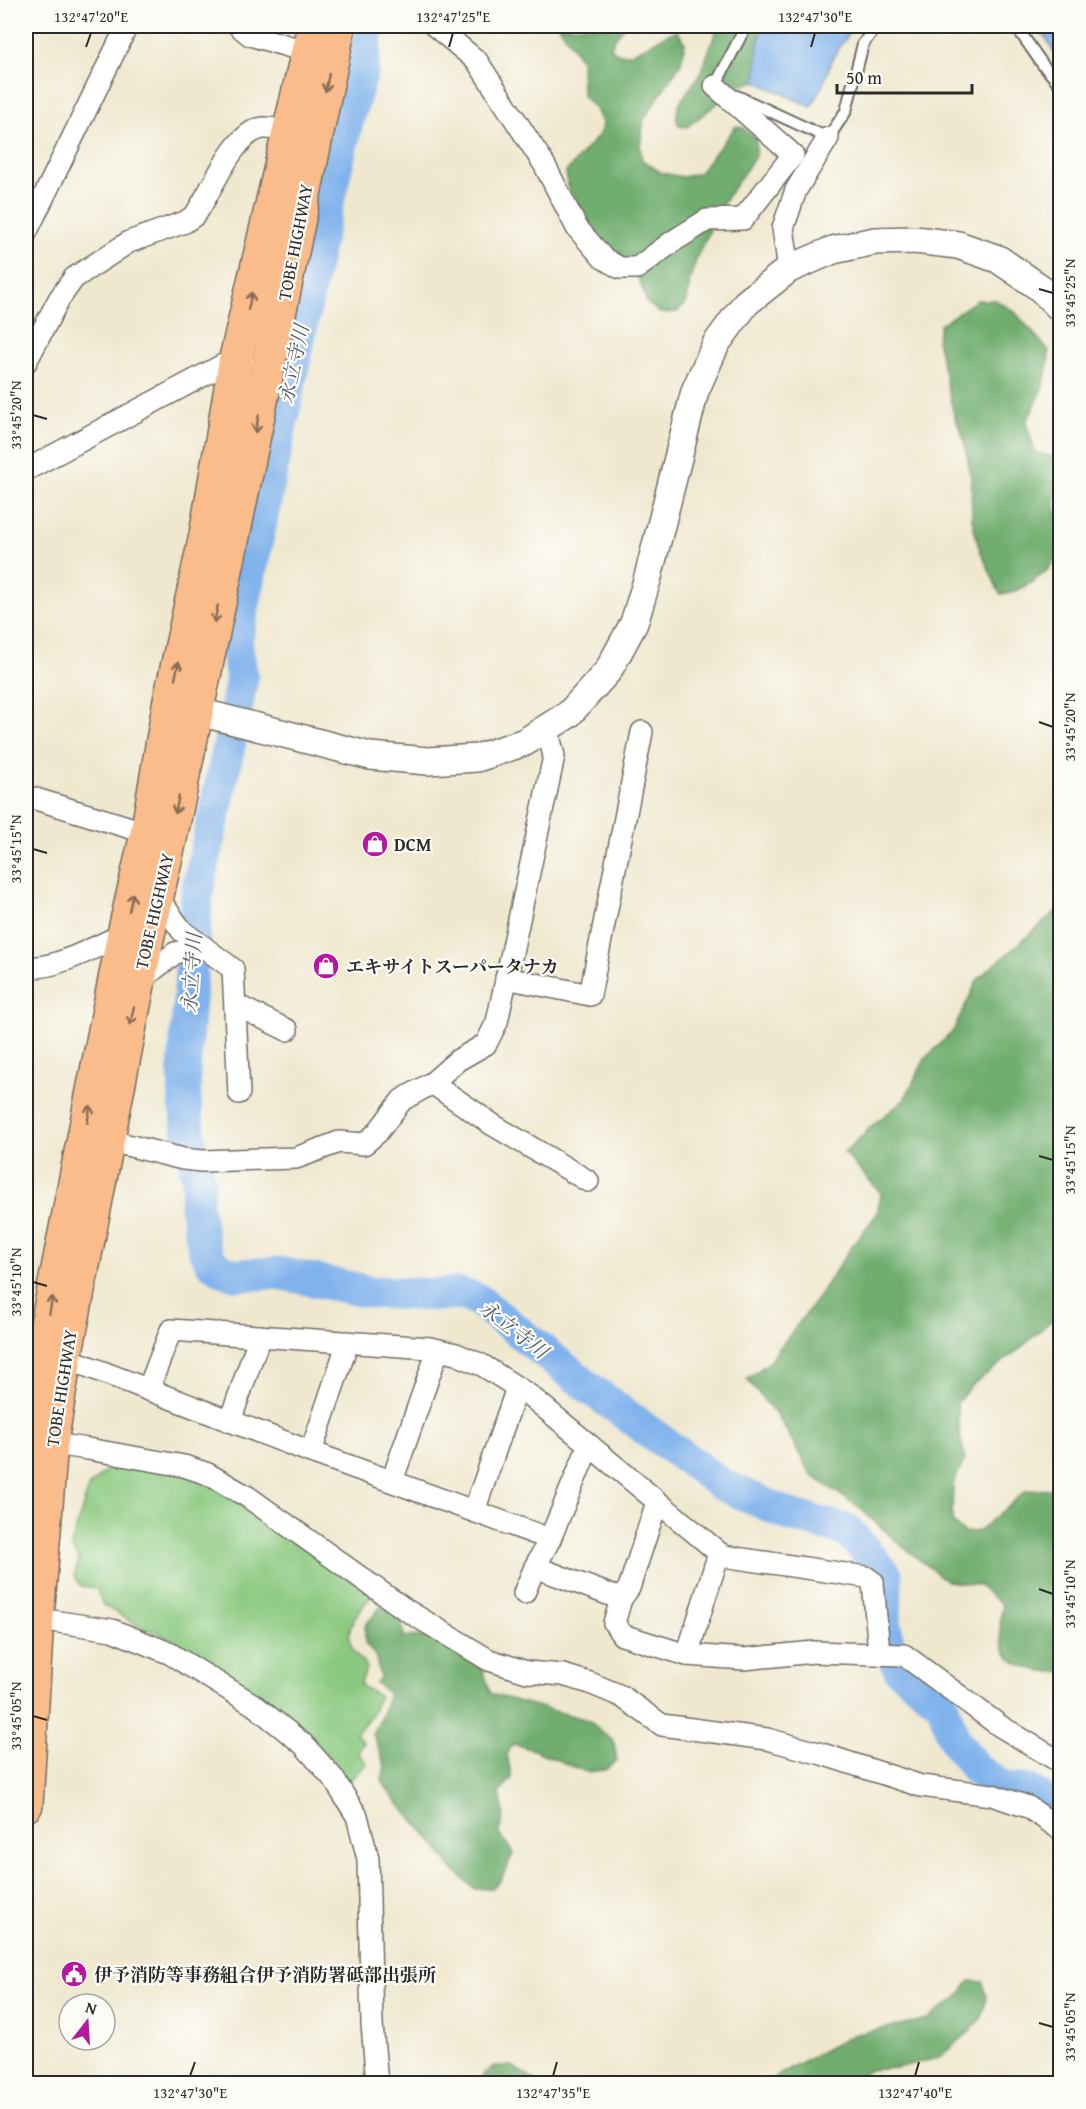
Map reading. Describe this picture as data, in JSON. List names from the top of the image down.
{
  "streets": {
    "highway": ["TOBE HIGHWAY"]
  },
  "water": ["永立寺川"],
  "places": {
    "shop": ["DCM", "エキサイトスーパータナカ"],
    "public building": ["伊予消防等事務組合伊予消防署砥部出張所"]
  },
  "scale_bar": "50 m",
  "north": "top",
  "coordinates": [
    "132°47'20\"E",
    "132°47'25\"E",
    "132°47'30\"E",
    "33°45'25\"N",
    "33°45'20\"N",
    "33°45'15\"N",
    "33°45'10\"N",
    "33°45'05\"N",
    "132°47'35\"E",
    "132°47'40\"E"
  ]
}
